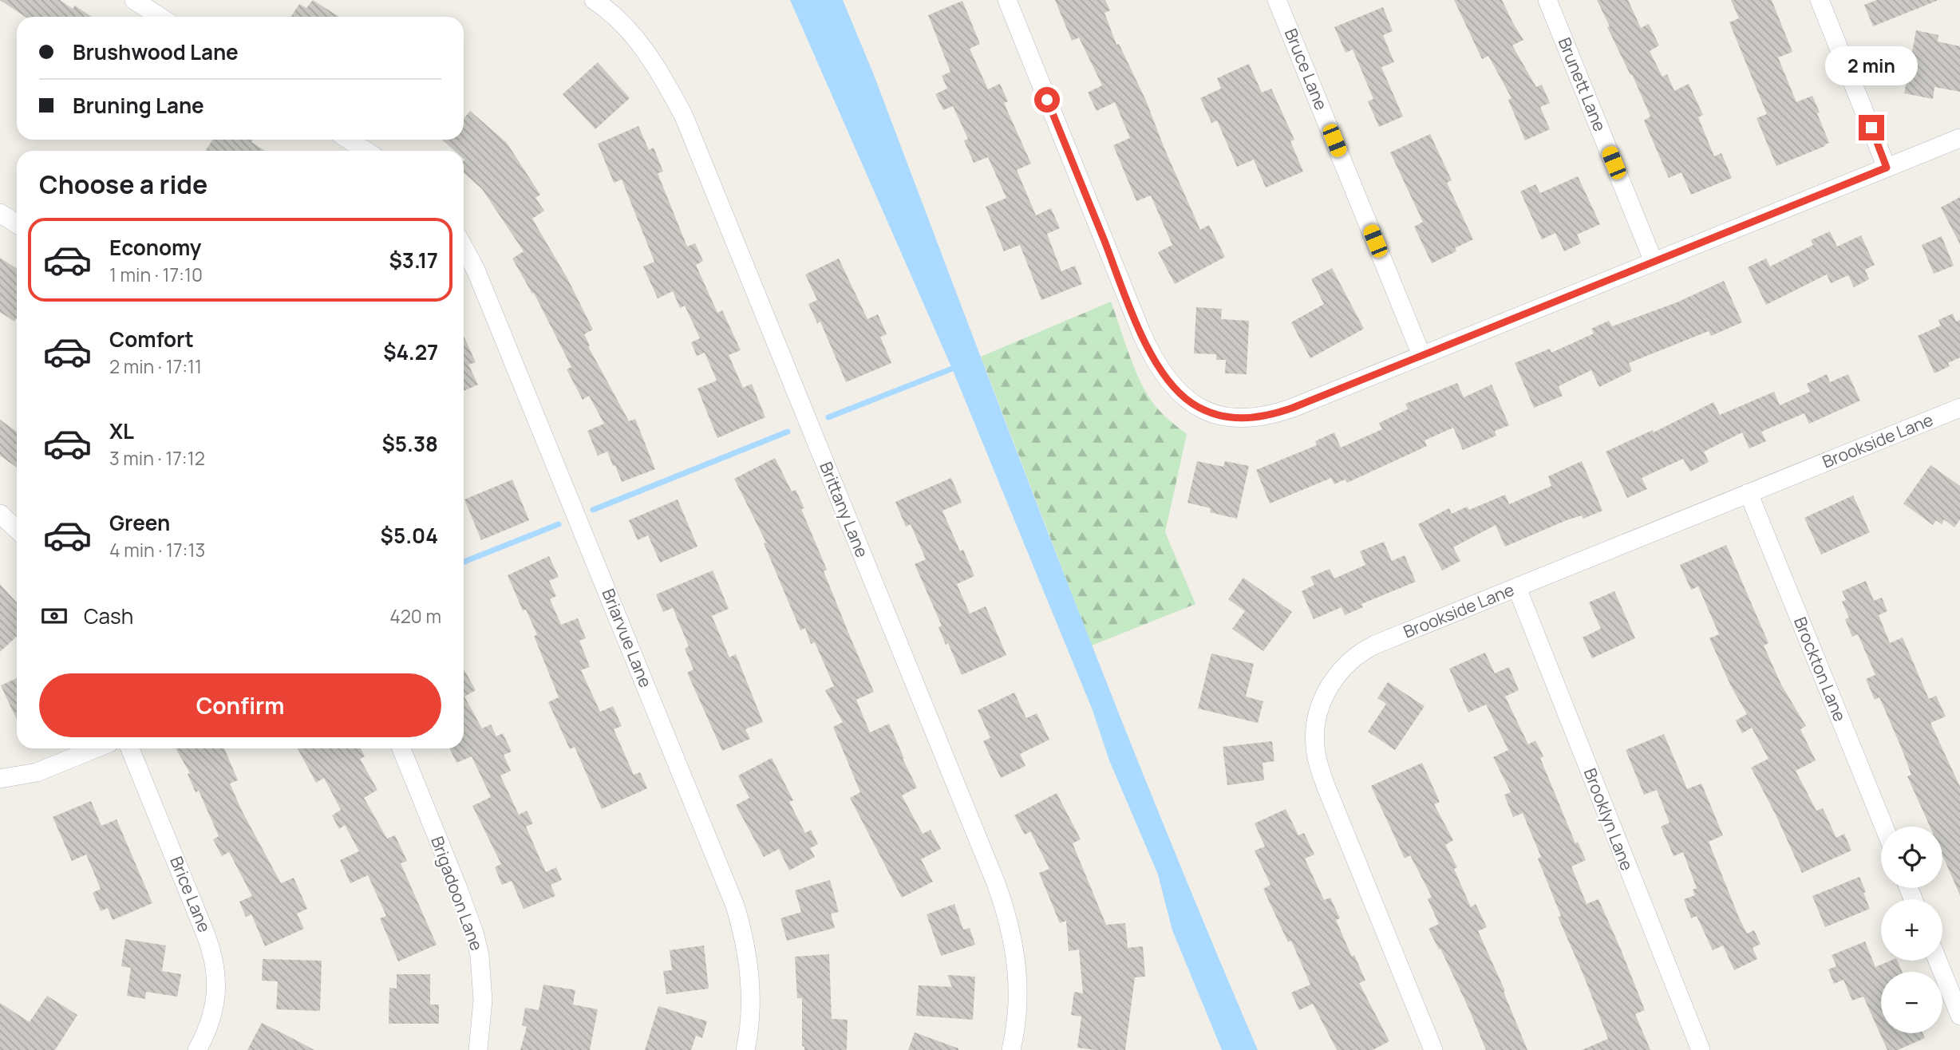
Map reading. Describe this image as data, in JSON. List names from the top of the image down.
{
  "streets": {
    "street": [
      "Bruce Lane",
      "Brunett Lane",
      "Brookside Lane",
      "Brittany Lane",
      "Briarvue Lane",
      "Brockton Lane",
      "Brooklyn Lane",
      "Brigadoon Lane",
      "Brice Lane"
    ]
  },
  "crossings": [
    ["Brookside Lane", "Brockton Lane"],
    ["Brookside Lane", "Brooklyn Lane"]
  ],
  "page": {
    "banner": ["Brushwood Lane", "Bruning Lane"],
    "bubble": "2 min",
    "heading": "Choose a ride",
    "list": [
      {
        "name": "Economy",
        "note": "1 min · 17:10",
        "value": "$3.17"
      },
      {
        "name": "Comfort",
        "note": "2 min · 17:11",
        "value": "$4.27"
      },
      {
        "name": "XL",
        "note": "3 min · 17:12",
        "value": "$5.38"
      },
      {
        "name": "Green",
        "note": "4 min · 17:13",
        "value": "$5.04"
      }
    ],
    "pay": ["Cash", "420 m"],
    "buttons": "Confirm",
    "map_buttons": ["+", "−"]
  }
}
